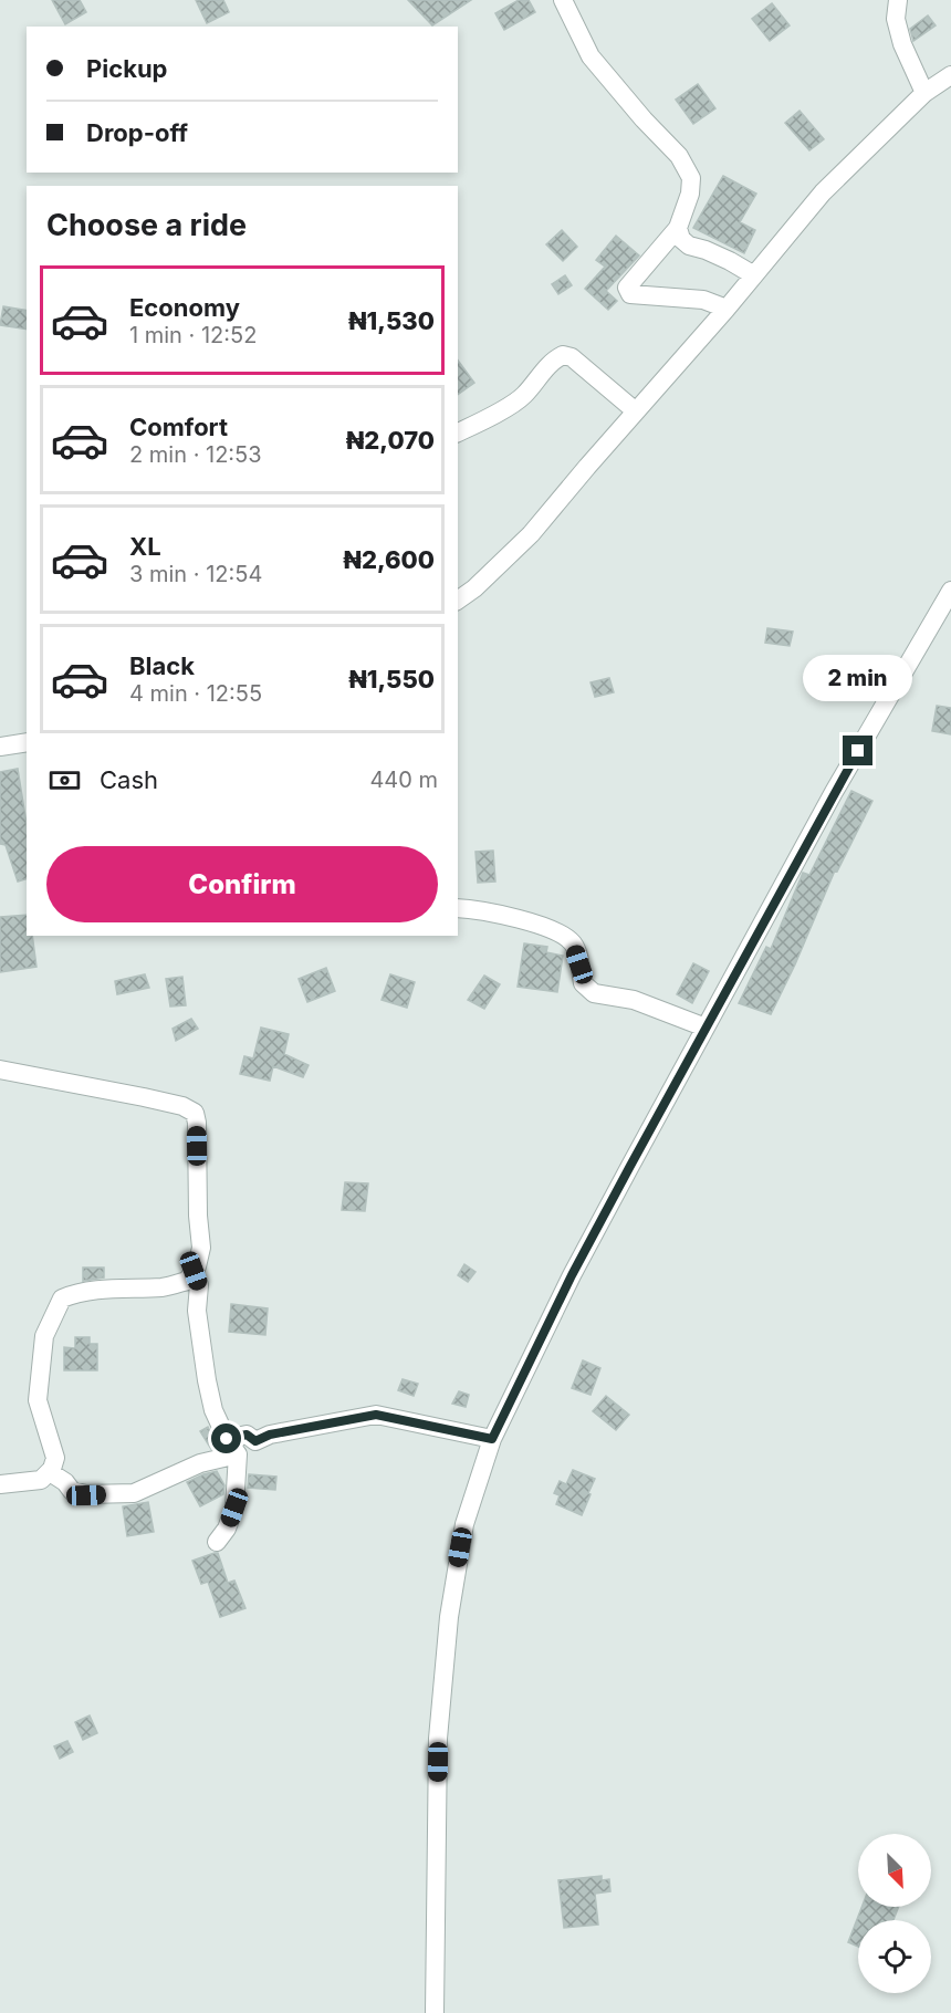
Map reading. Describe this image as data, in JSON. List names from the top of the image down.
{
  "north": "bottom right",
  "page": {
    "banner": ["Pickup", "Drop-off"],
    "heading": "Choose a ride",
    "list": [
      {
        "name": "Economy",
        "note": "1 min · 12:52",
        "value": "₦1,530"
      },
      {
        "name": "Comfort",
        "note": "2 min · 12:53",
        "value": "₦2,070"
      },
      {
        "name": "XL",
        "note": "3 min · 12:54",
        "value": "₦2,600"
      },
      {
        "name": "Black",
        "note": "4 min · 12:55",
        "value": "₦1,550"
      }
    ],
    "bubble": "2 min",
    "pay": ["Cash", "440 m"],
    "buttons": "Confirm"
  }
}
